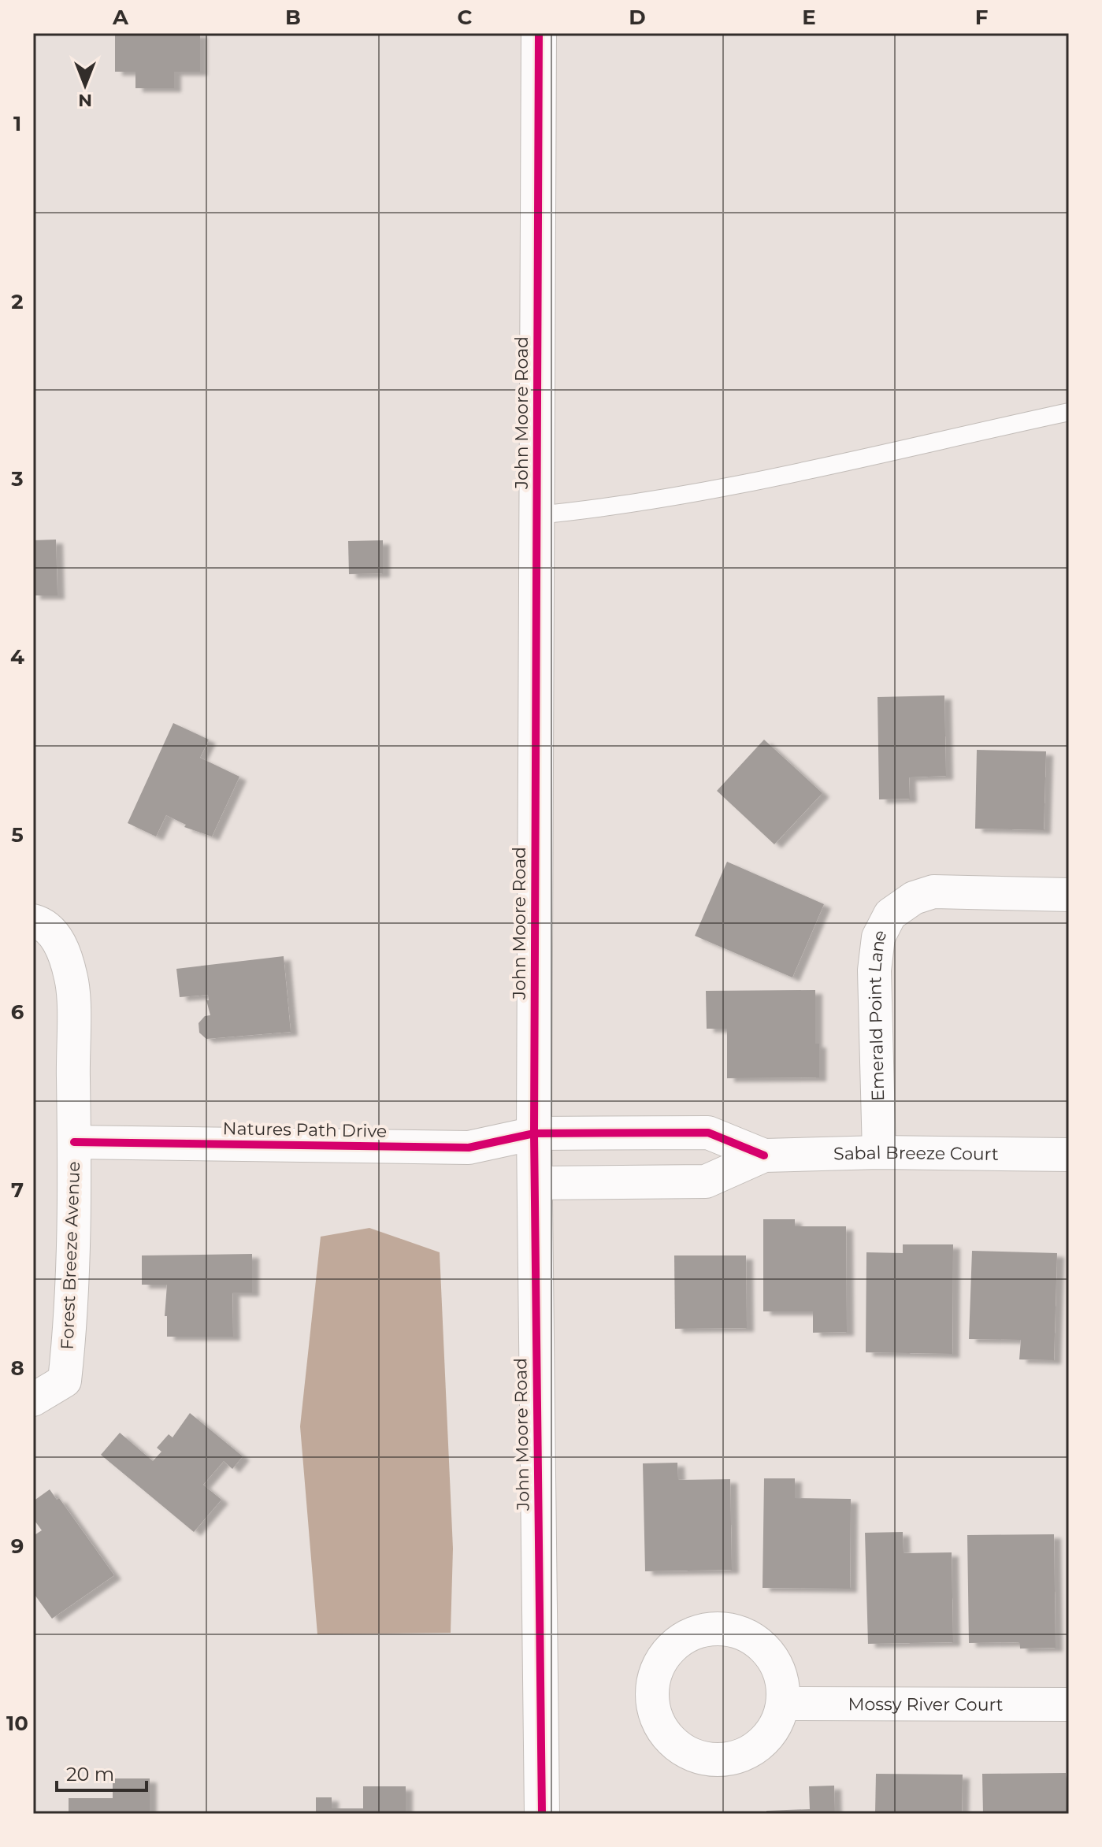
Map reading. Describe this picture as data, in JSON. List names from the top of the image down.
{
  "streets": {
    "street": [
      "John Moore Road",
      "Emerald Point Lane",
      "Natures Path Drive",
      "Sabal Breeze Court",
      "Forest Breeze Avenue",
      "Mossy River Court"
    ]
  },
  "crossings": [
    ["John Moore Road", "Natures Path Drive"],
    ["John Moore Road", "Sabal Breeze Court"],
    ["Emerald Point Lane", "Sabal Breeze Court"],
    ["Natures Path Drive", "Sabal Breeze Court"],
    ["Natures Path Drive", "Forest Breeze Avenue"]
  ],
  "scale_bar": "20 m",
  "north": "bottom",
  "grid": {
    "columns": [
      "A",
      "B",
      "C",
      "D",
      "E",
      "F"
    ],
    "rows": [
      "1",
      "2",
      "3",
      "4",
      "5",
      "6",
      "7",
      "8",
      "9",
      "10"
    ]
  }
}
